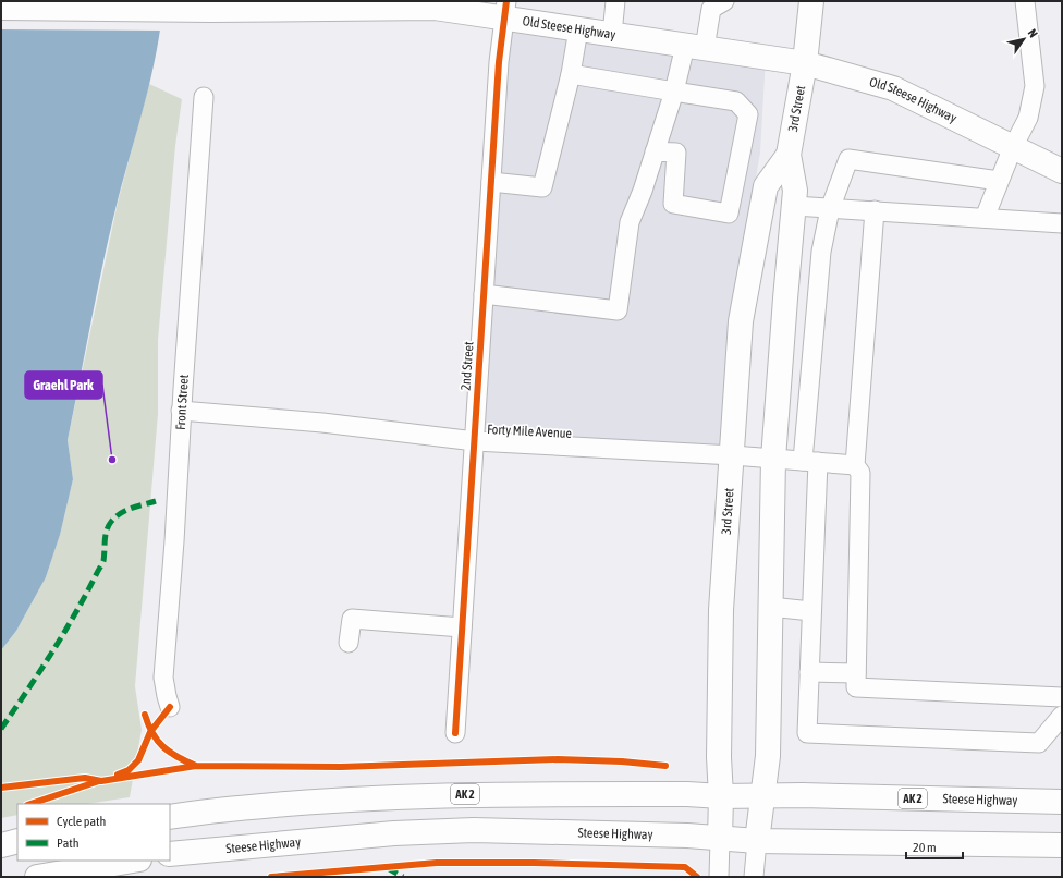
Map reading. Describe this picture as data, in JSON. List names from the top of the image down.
{
  "streets": {
    "main road": [
      "Old Steese Highway",
      "3rd Street",
      "AK 2",
      "Steese Highway"
    ],
    "street": ["2nd Street", "Front Street", "Forty Mile Avenue"]
  },
  "crossings": [
    ["Old Steese Highway", "3rd Street"],
    ["Old Steese Highway", "2nd Street"],
    ["3rd Street", "Forty Mile Avenue"],
    ["3rd Street", "Steese Highway"],
    ["2nd Street", "Forty Mile Avenue"],
    ["Front Street", "Forty Mile Avenue"]
  ],
  "places": ["Graehl Park"],
  "legend": ["Cycle path", "Path"],
  "scale_bar": "20 m",
  "north": "top right"
}
